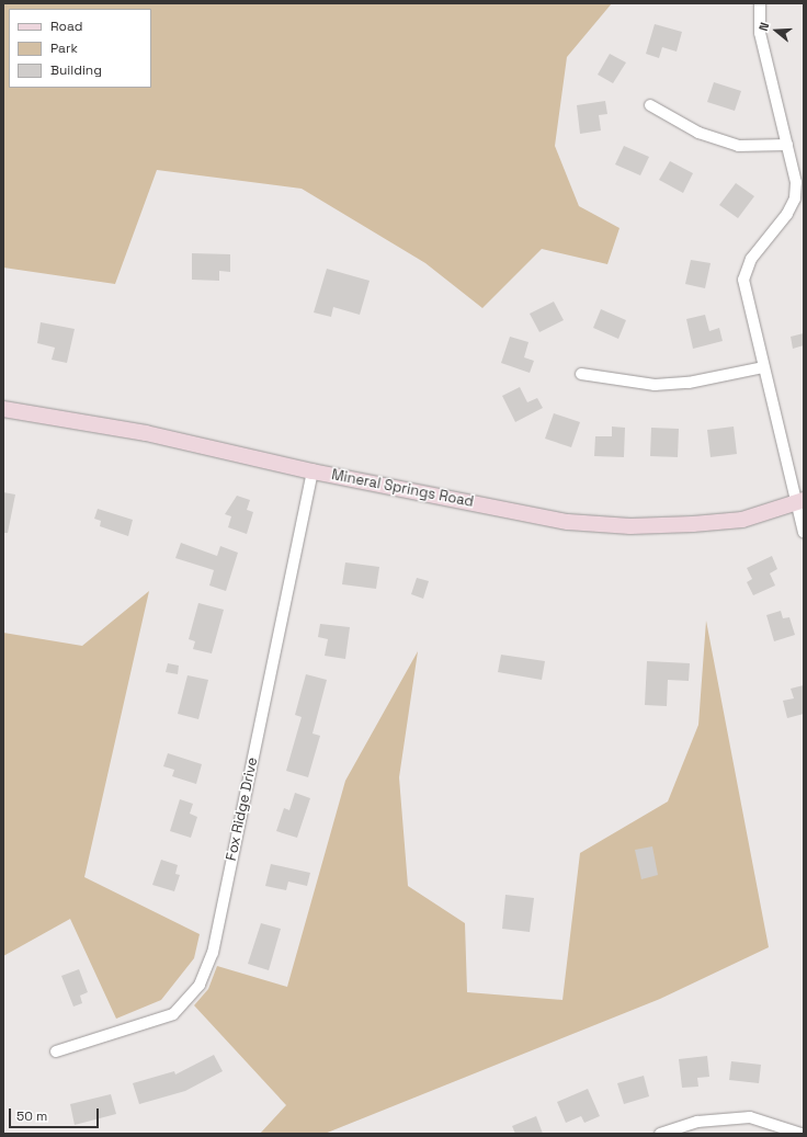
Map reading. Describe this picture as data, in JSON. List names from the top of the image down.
{
  "streets": {
    "street": ["Mineral Springs Road", "Fox Ridge Drive"]
  },
  "crossings": [
    ["Mineral Springs Road", "Fox Ridge Drive"]
  ],
  "legend": ["Road", "Park", "Building"],
  "scale_bar": "50 m",
  "north": "left"
}
